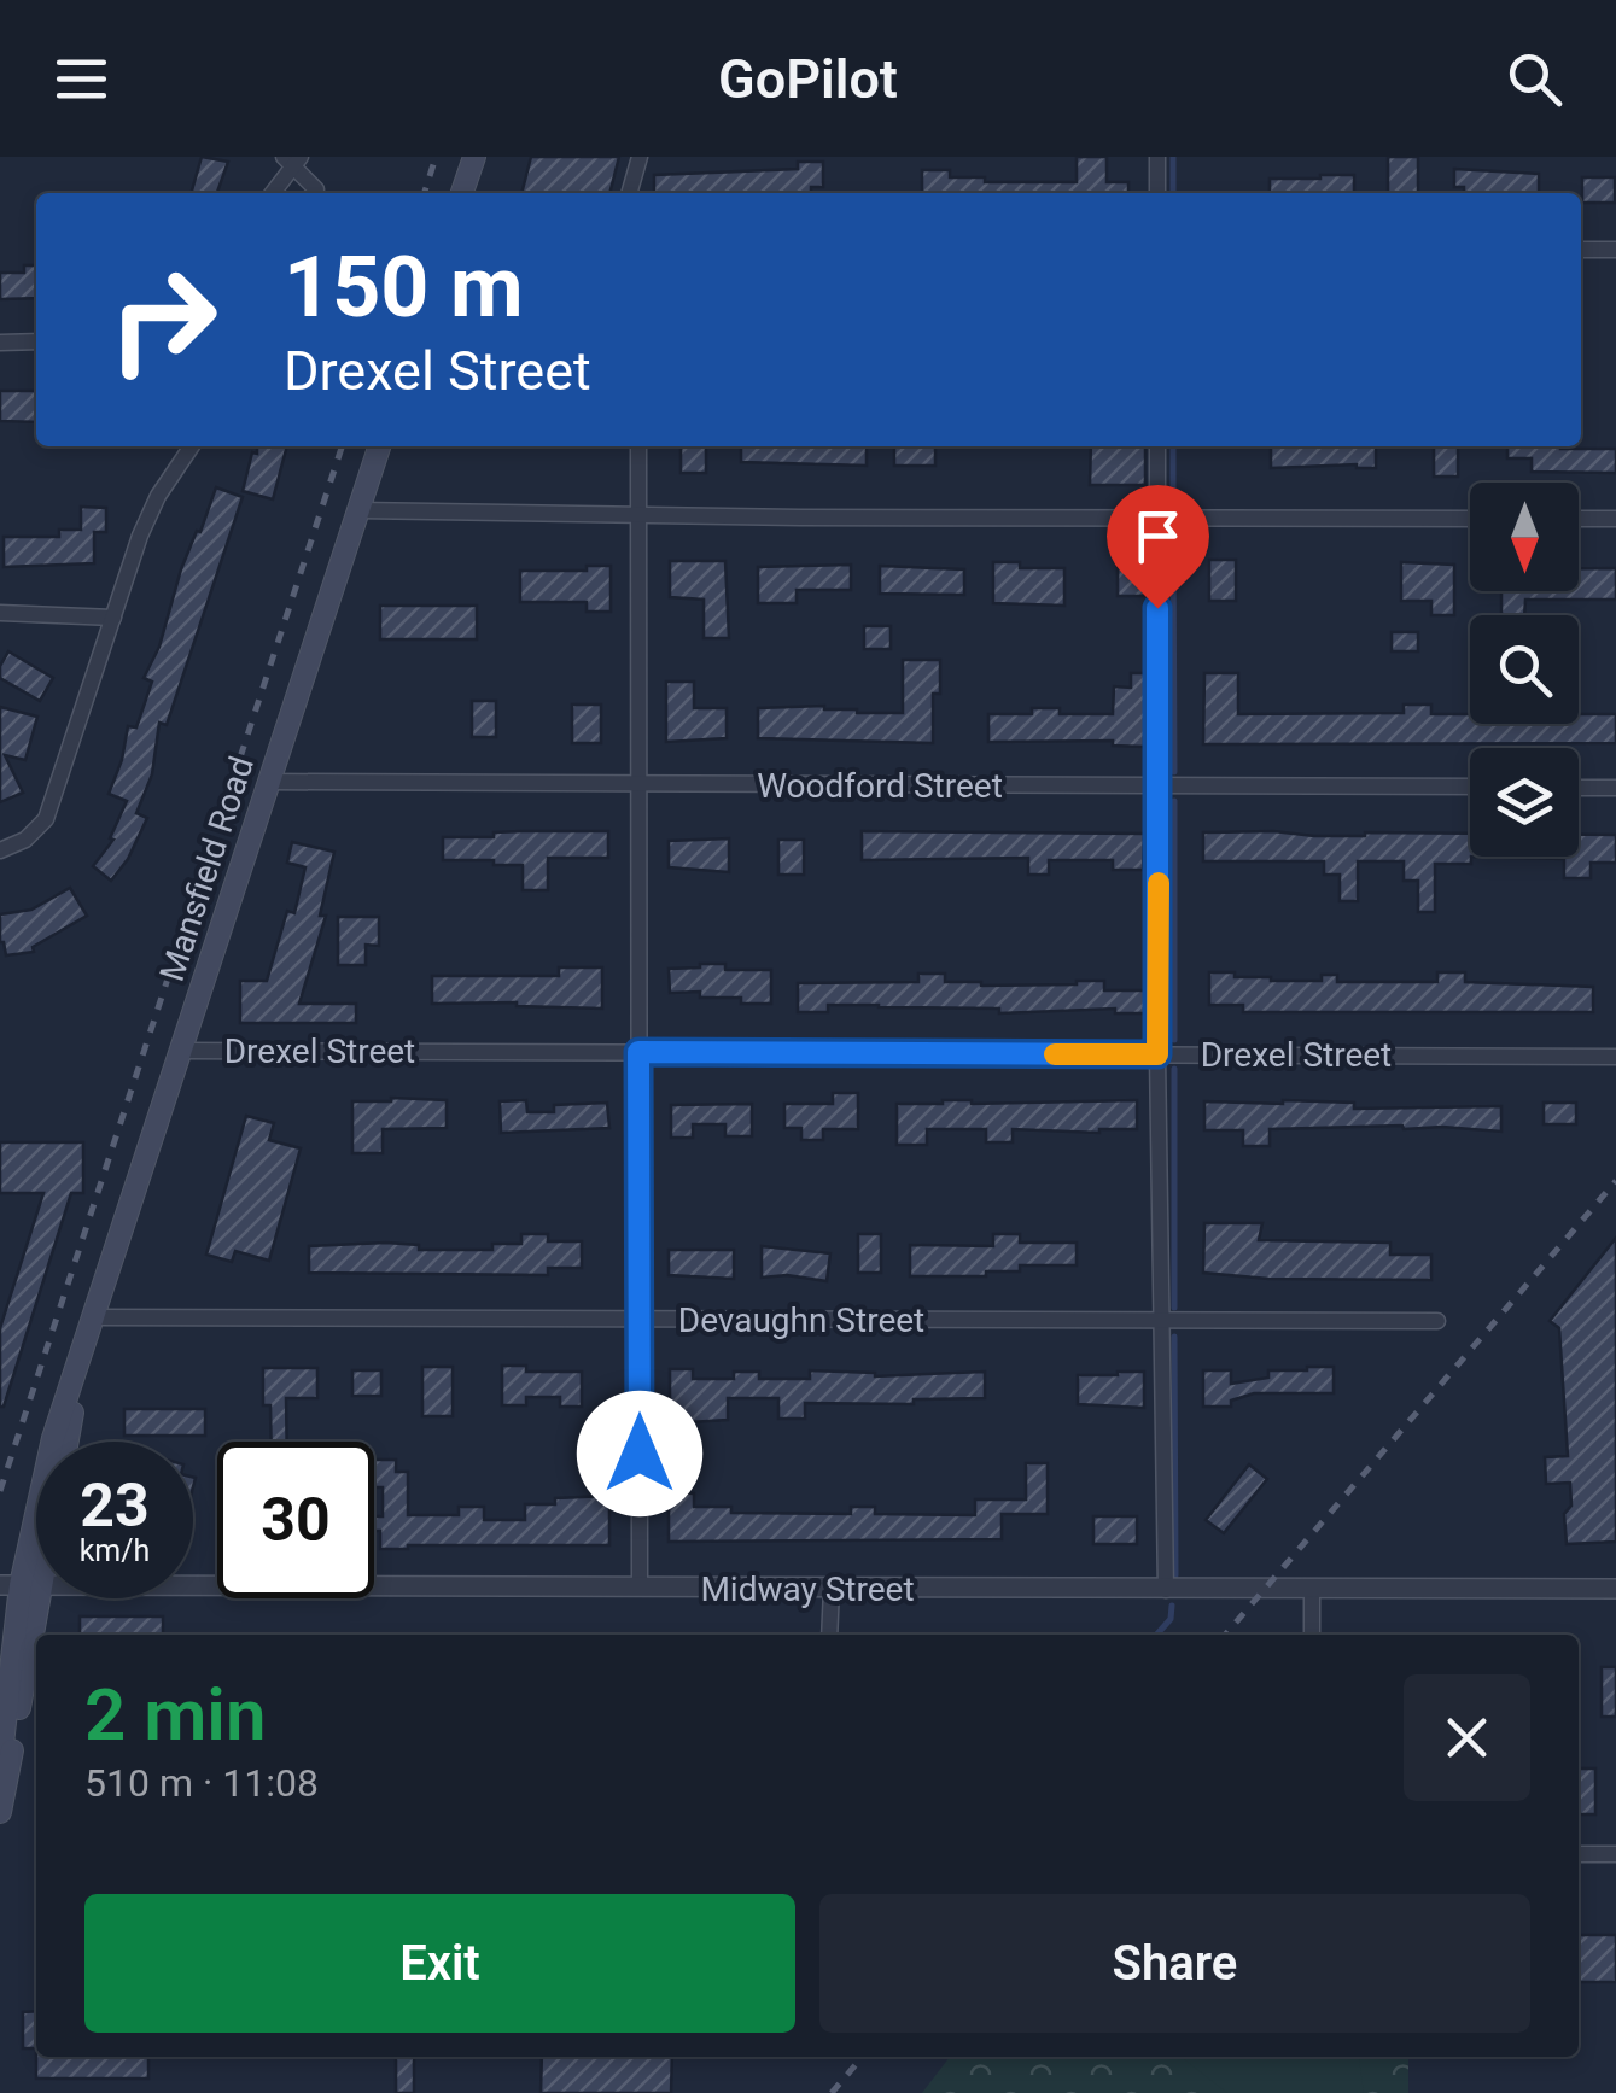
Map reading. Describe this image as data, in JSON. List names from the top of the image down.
{
  "streets": {
    "main road": ["Mansfield Road"],
    "street": [
      "Woodford Street",
      "Drexel Street",
      "Devaughn Street",
      "Midway Street"
    ]
  },
  "crossings": [
    ["Woodford Street", "Mansfield Road"],
    ["Mansfield Road", "Drexel Street"],
    ["Mansfield Road", "Devaughn Street"],
    ["Mansfield Road", "Midway Street"]
  ],
  "north": "bottom",
  "page": {
    "header": "GoPilot",
    "turn": ["150 m", "Drexel Street"],
    "speed": "23 km/h",
    "limit": "30",
    "heading": ["2 min", "510 m · 11:08"],
    "buttons": ["Exit", "Share"]
  }
}
